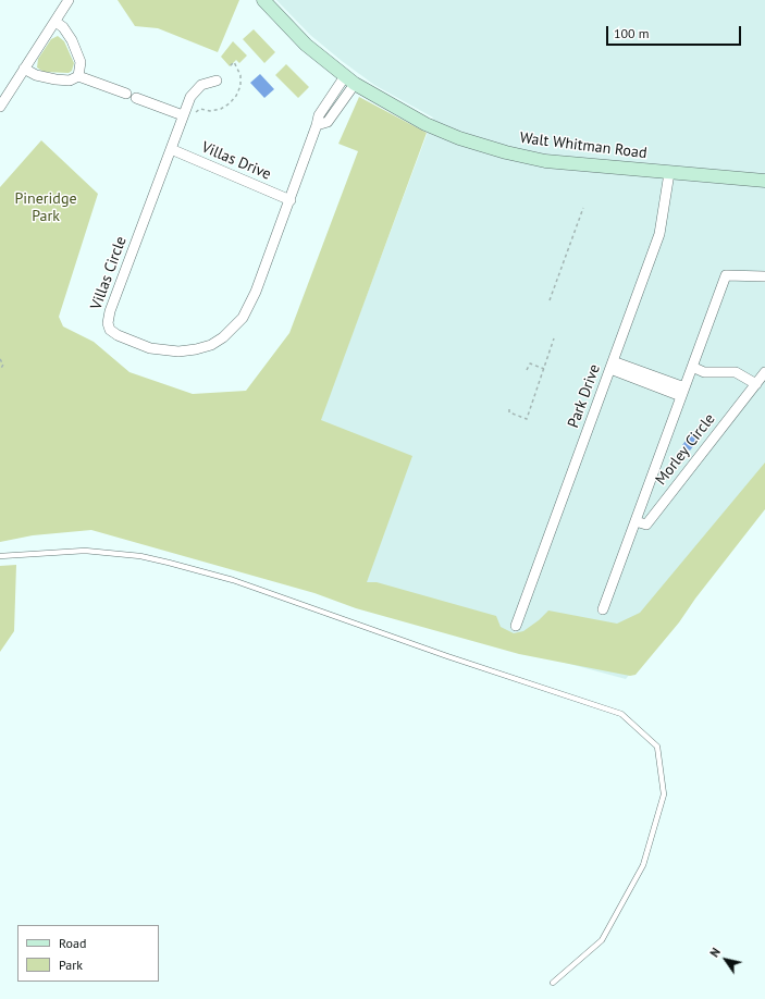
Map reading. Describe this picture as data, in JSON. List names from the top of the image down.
{
  "streets": {
    "main road": ["Walt Whitman Road"],
    "street": [
      "Villas Drive",
      "Villas Circle",
      "Park Drive",
      "Morley Circle"
    ]
  },
  "crossings": [
    ["Walt Whitman Road", "Villas Circle"],
    ["Walt Whitman Road", "Park Drive"],
    ["Villas Drive", "Villas Circle"]
  ],
  "parks": ["Pineridge Park"],
  "legend": ["Road", "Park"],
  "scale_bar": "100 m",
  "north": "top left"
}
